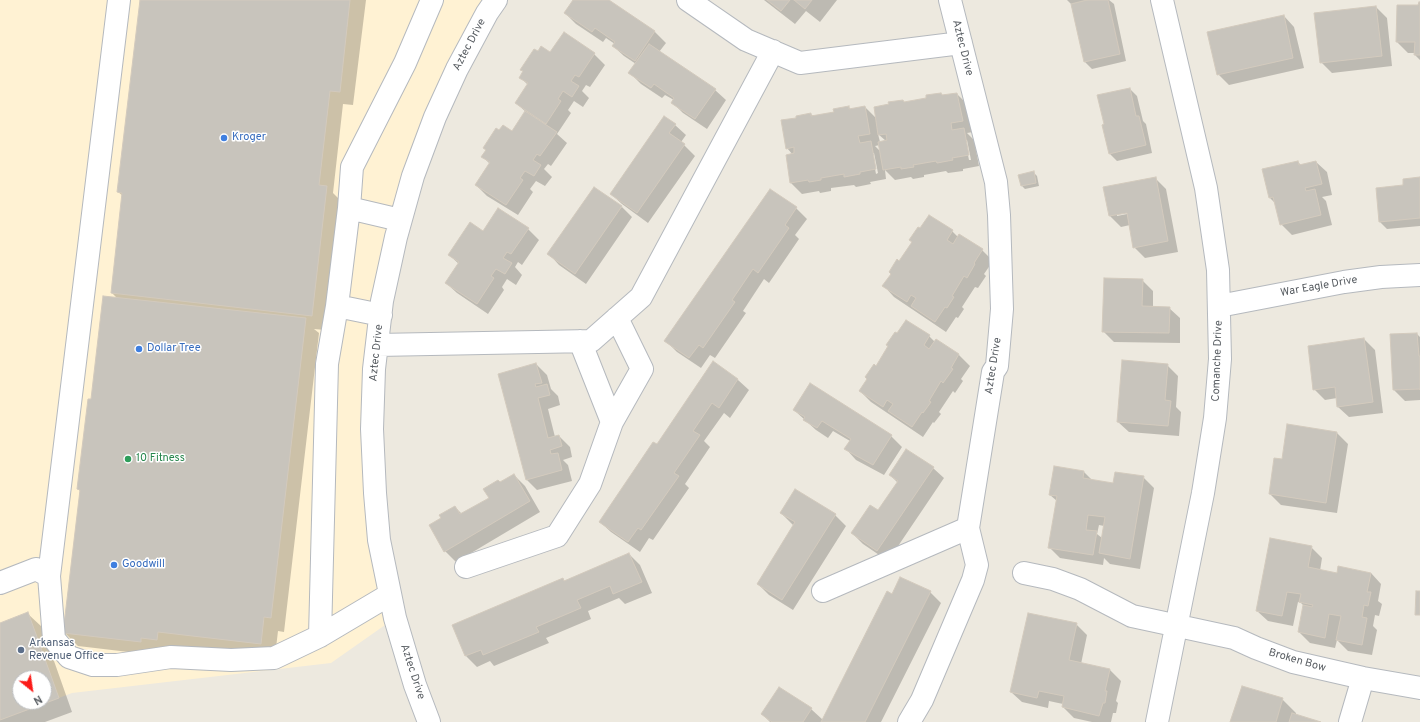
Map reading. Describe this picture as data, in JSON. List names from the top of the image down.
{
  "streets": {
    "street": [
      "Aztec Drive",
      "War Eagle Drive",
      "Comanche Drive",
      "Broken Bow"
    ]
  },
  "crossings": [
    ["War Eagle Drive", "Comanche Drive"],
    ["Comanche Drive", "Broken Bow"]
  ],
  "places": [
    "Kroger",
    "Dollar Tree",
    "10 Fitness",
    "Goodwill",
    "Arkansas Revenue Office"
  ],
  "north": "bottom right"
}
